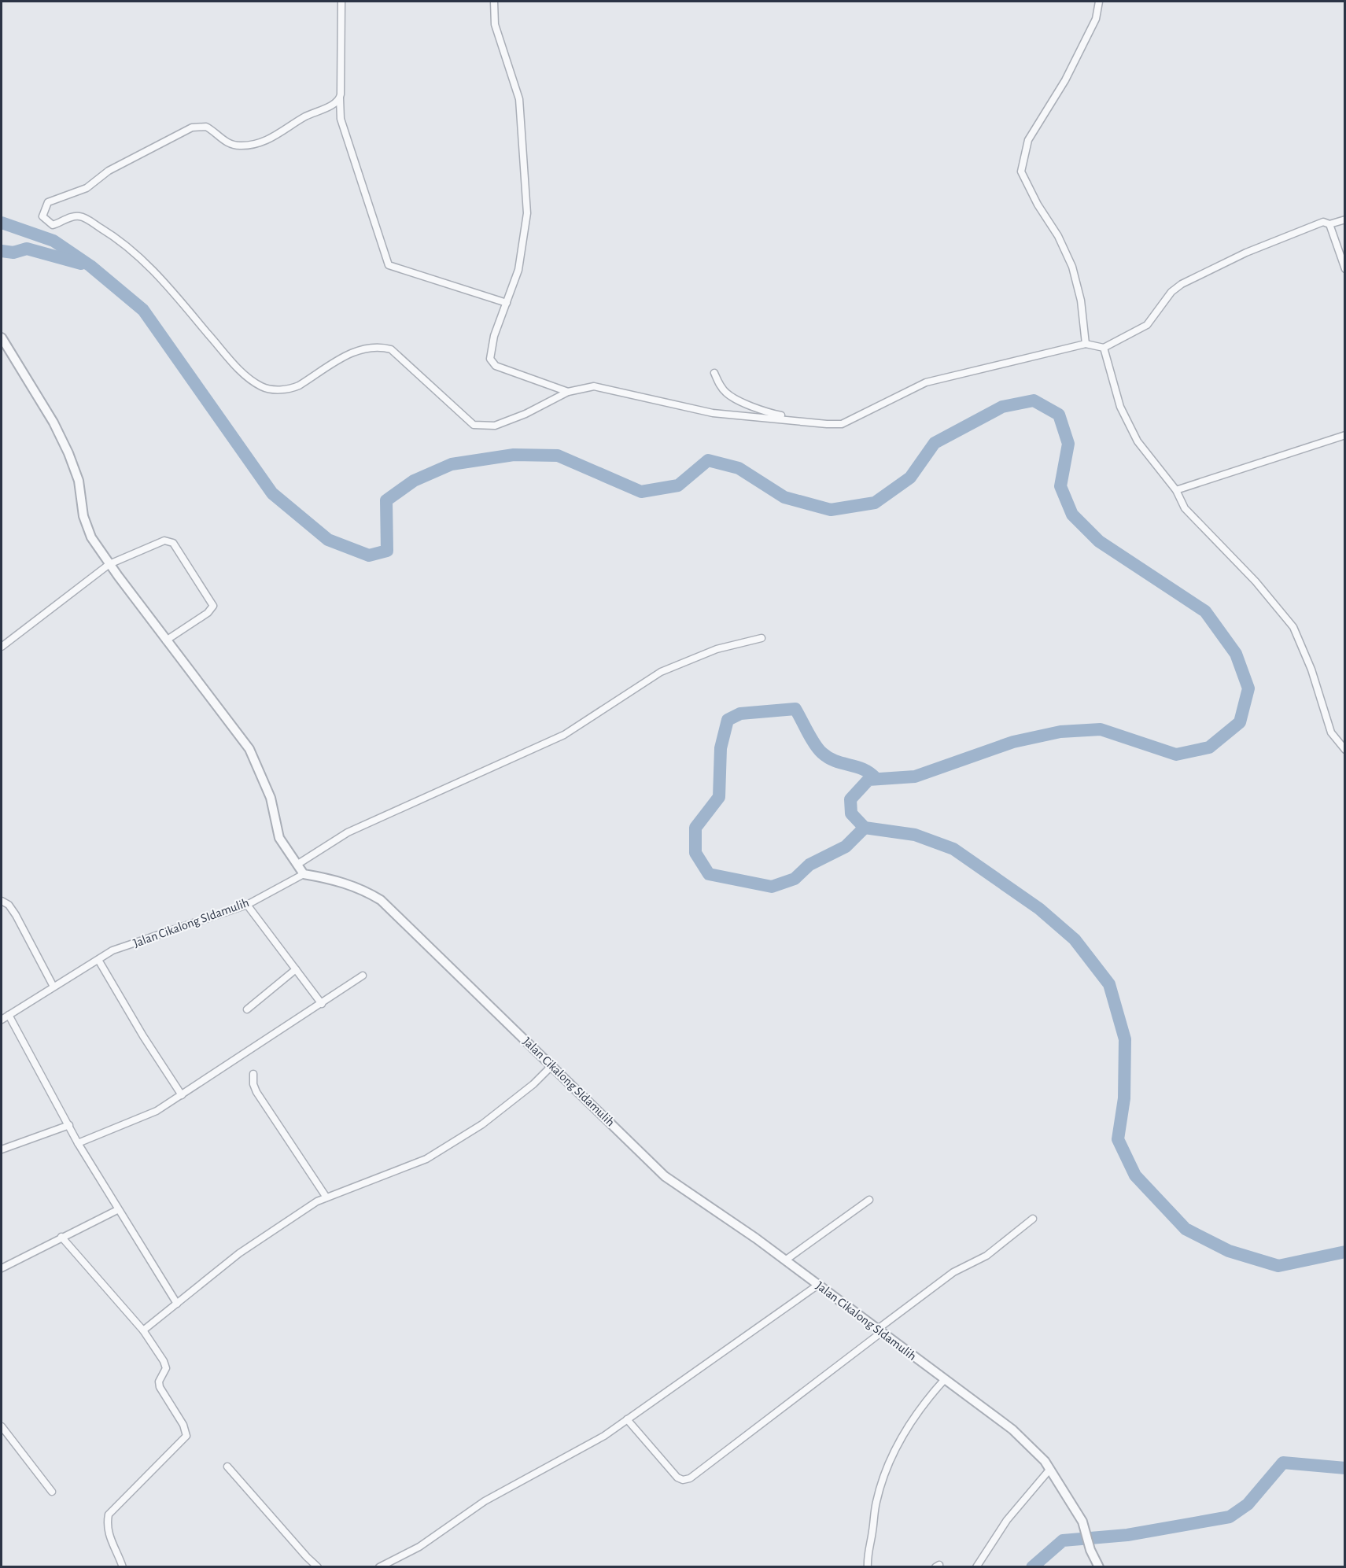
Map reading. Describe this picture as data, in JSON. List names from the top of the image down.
{
  "streets": {
    "street": ["Jalan Cikalong SIdamulih"]
  }
}
